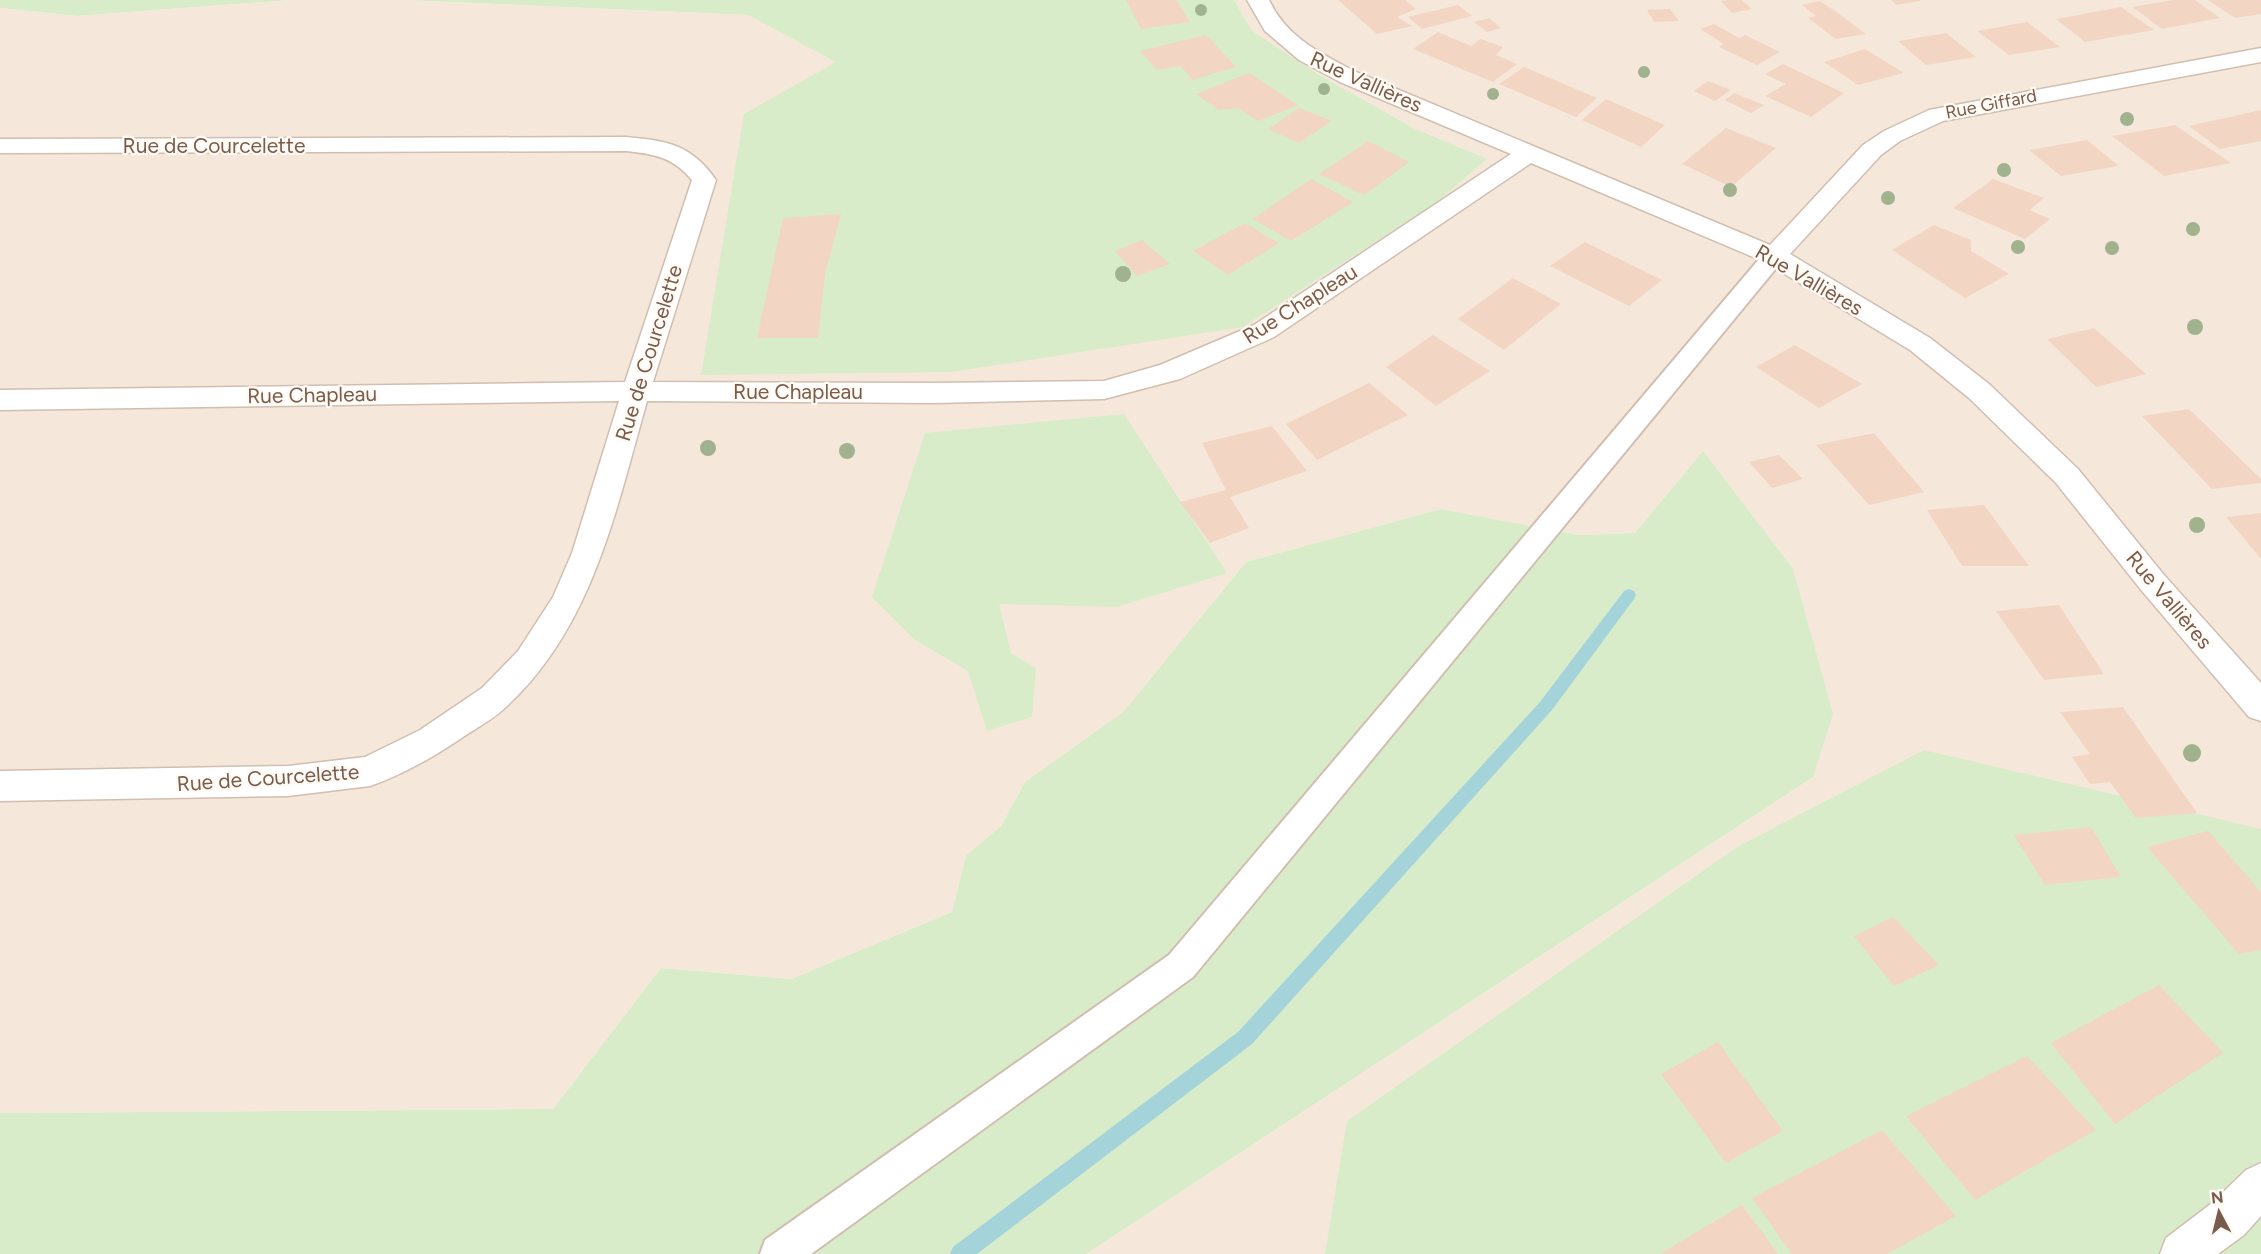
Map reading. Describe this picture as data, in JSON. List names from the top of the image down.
{
  "streets": {
    "street": [
      "Rue Vallières",
      "Rue Giffard",
      "Rue de Courcelette",
      "Rue Chapleau"
    ]
  },
  "crossings": [
    ["Rue Vallières", "Rue Giffard"],
    ["Rue Vallières", "Rue Chapleau"],
    ["Rue de Courcelette", "Rue Chapleau"]
  ],
  "north": "top"
}
